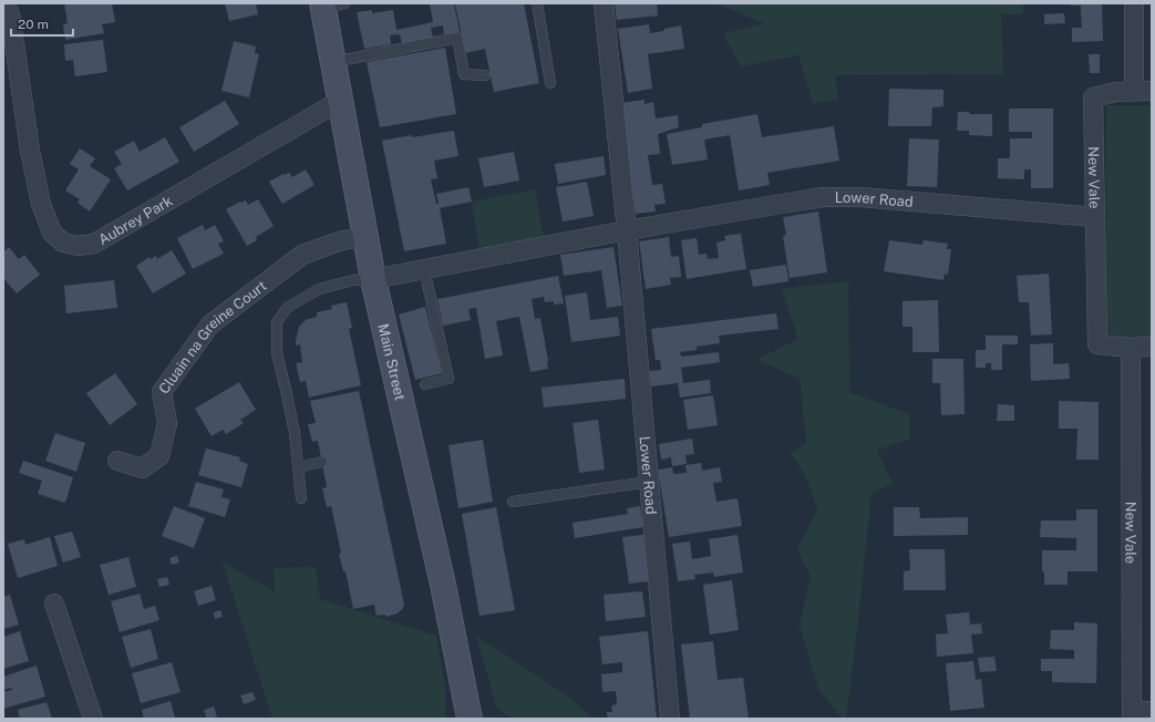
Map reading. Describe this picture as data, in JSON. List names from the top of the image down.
{
  "streets": {
    "main road": ["Main Street"],
    "street": [
      "New Vale",
      "Lower Road",
      "Aubrey Park",
      "Cluain na Greine Court"
    ]
  },
  "crossings": [
    ["New Vale", "Lower Road"],
    ["Lower Road", "Main Street"],
    ["Aubrey Park", "Main Street"],
    ["Cluain na Greine Court", "Main Street"]
  ],
  "scale_bar": "20 m"
}
